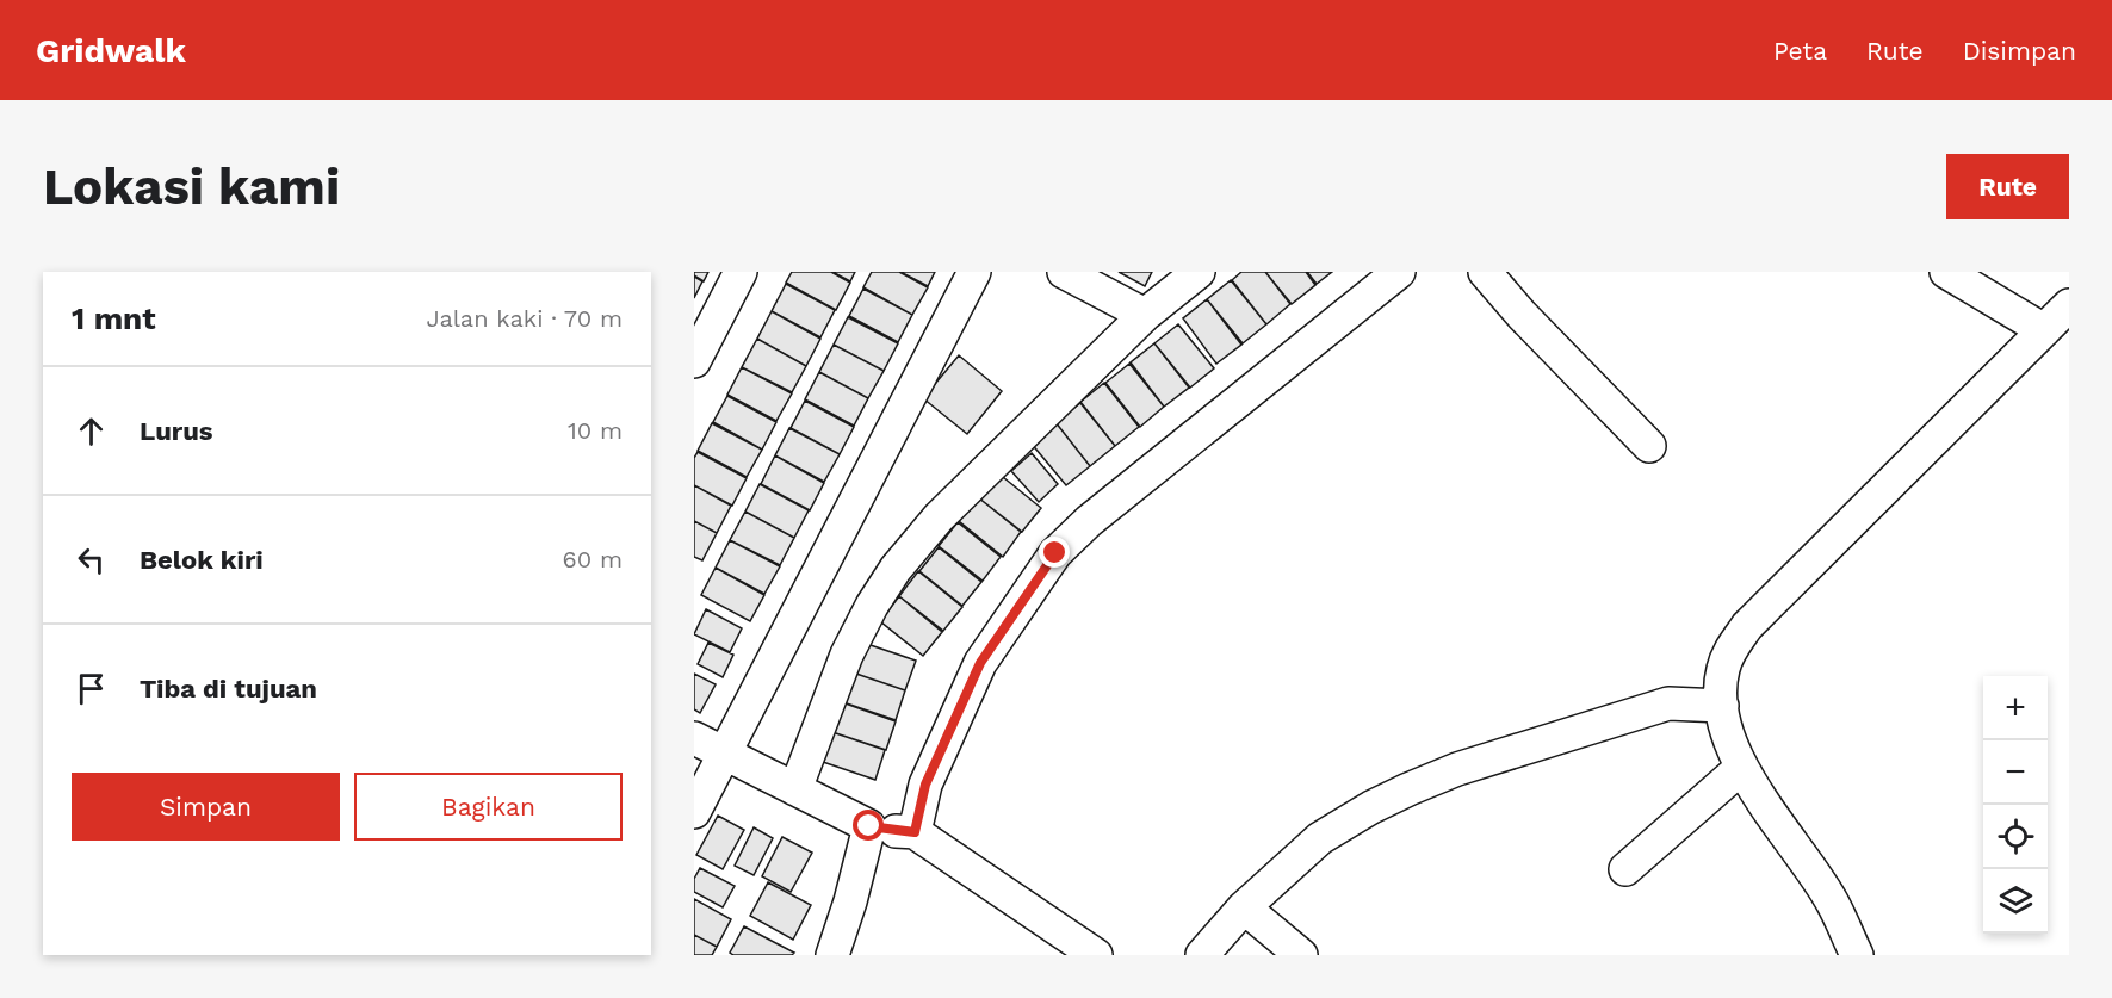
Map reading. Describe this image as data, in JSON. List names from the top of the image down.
{
  "page": {
    "header": "Gridwalk",
    "nav": ["Peta", "Rute", "Disimpan"],
    "buttons": [
      "Rute",
      ["Simpan", "Bagikan"]
    ],
    "title": "Lokasi kami",
    "heading": ["1 mnt", "Jalan kaki · 70 m"],
    "list": [
      ["Lurus", "10 m"],
      ["Belok kiri", "60 m"],
      "Tiba di tujuan"
    ],
    "map_buttons": ["+", "−"]
  }
}
